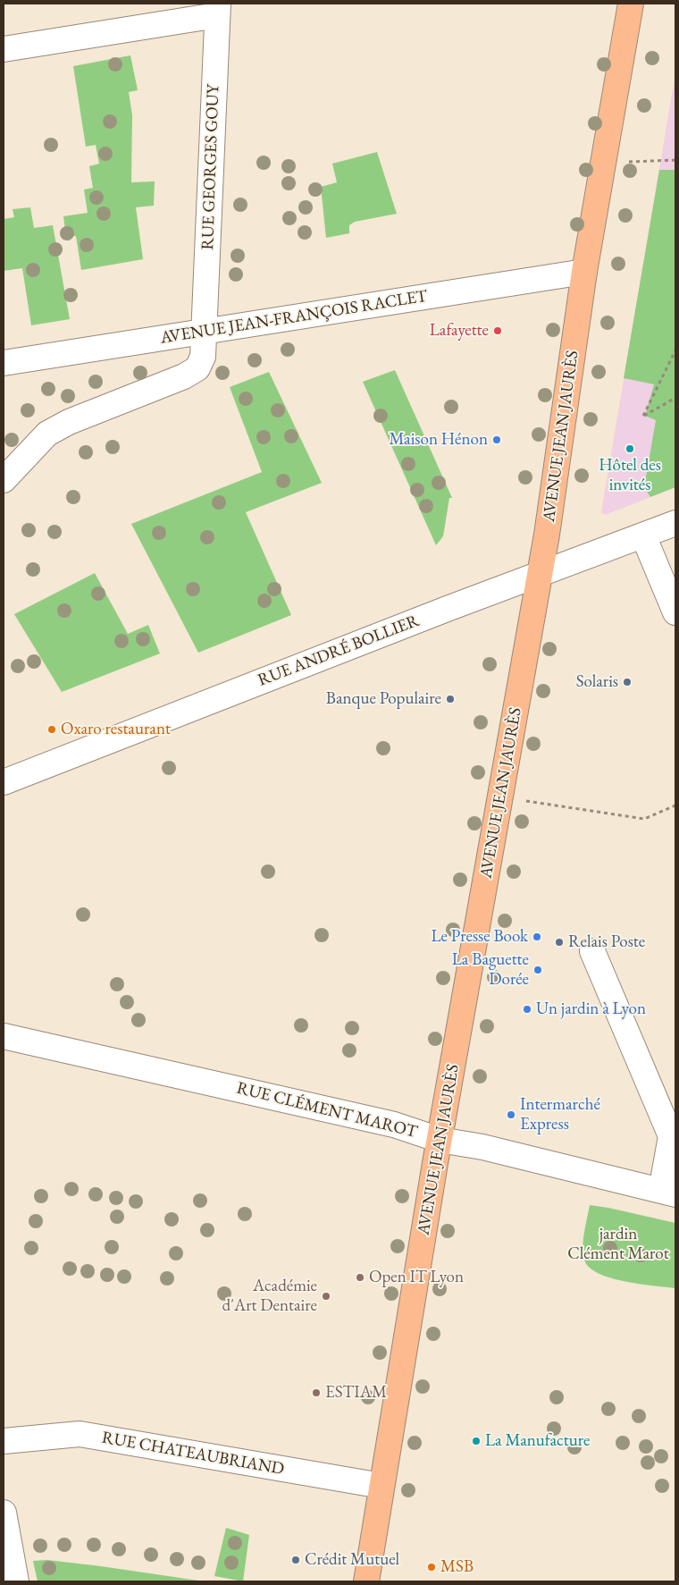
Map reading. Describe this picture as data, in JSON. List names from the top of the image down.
{
  "streets": {
    "main road": ["AVENUE JEAN JAURÈS"],
    "street": [
      "RUE GEORGES GOUY",
      "AVENUE JEAN-FRANÇOIS RACLET",
      "RUE ANDRÉ BOLLIER",
      "RUE CLÉMENT MAROT",
      "RUE CHATEAUBRIAND"
    ]
  },
  "crossings": [
    ["RUE GEORGES GOUY", "AVENUE JEAN-FRANÇOIS RACLET"],
    ["AVENUE JEAN-FRANÇOIS RACLET", "AVENUE JEAN JAURÈS"],
    ["AVENUE JEAN JAURÈS", "RUE ANDRÉ BOLLIER"],
    ["AVENUE JEAN JAURÈS", "RUE CLÉMENT MAROT"],
    ["AVENUE JEAN JAURÈS", "RUE CHATEAUBRIAND"]
  ],
  "parks": ["jardin Clément Marot"],
  "places": [
    "Lafayette",
    "Maison Hénon",
    "Hôtel des invités",
    "Solaris",
    "Banque Populaire",
    "Oxaro restaurant",
    "Le Presse Book",
    "Relais Poste",
    "La Baguette Dorée",
    "Un jardin à Lyon",
    "Intermarché Express",
    "Open IT Lyon",
    "Académie d'Art Dentaire",
    "ESTIAM",
    "La Manufacture",
    "Crédit Mutuel",
    "MSB"
  ]
}
